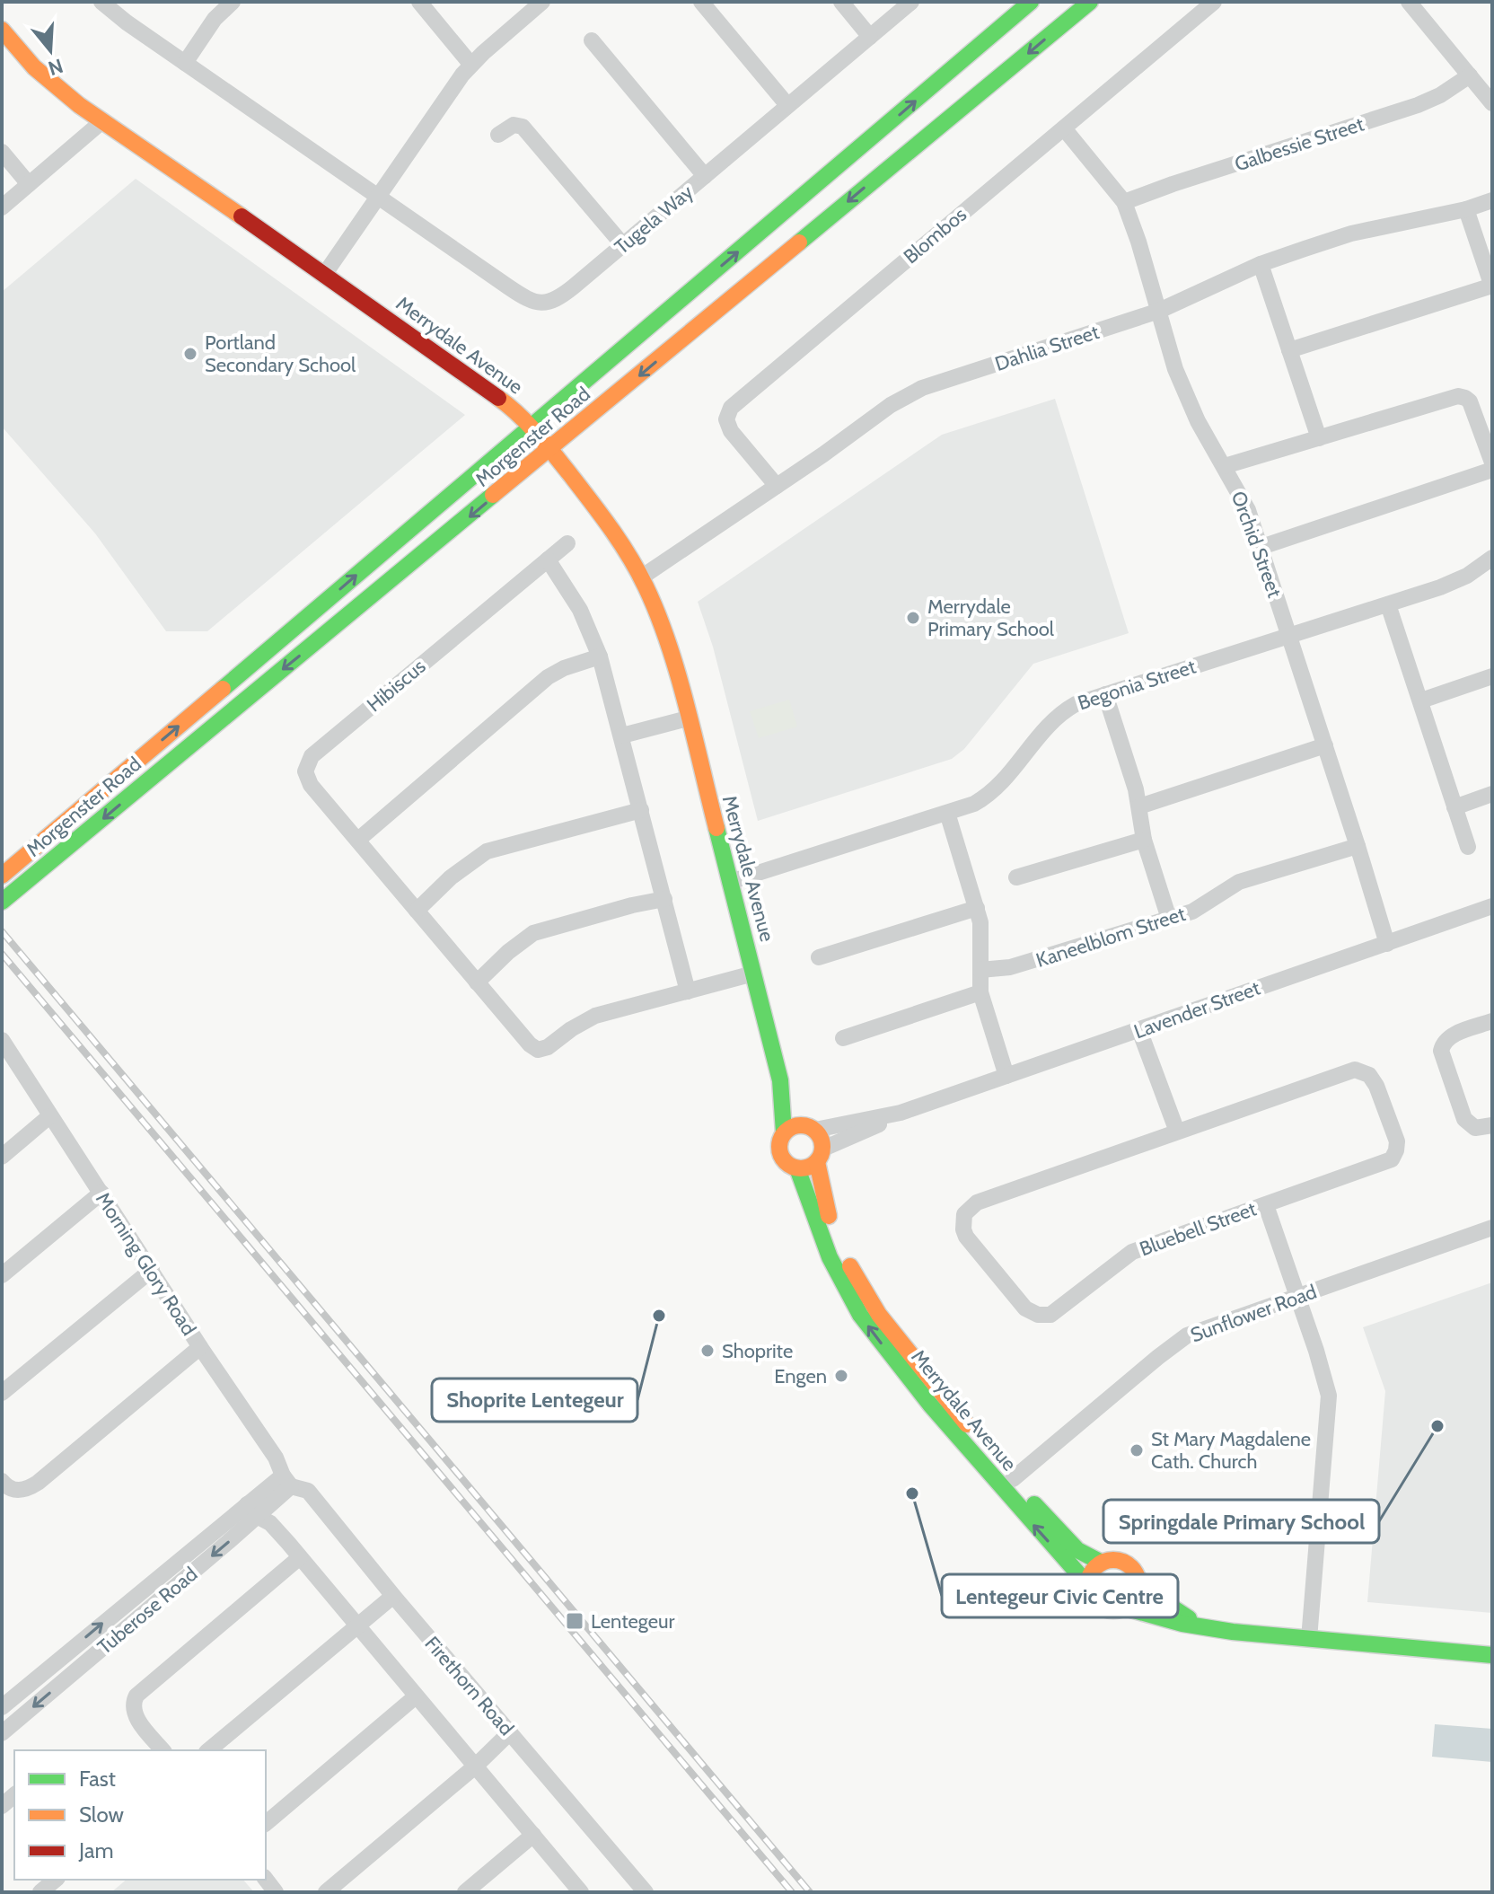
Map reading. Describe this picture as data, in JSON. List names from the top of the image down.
{
  "streets": {
    "street": [
      "Galbessie Street",
      "Tugela Way",
      "Blombos",
      "Merrydale Avenue",
      "Dahlia Street",
      "Morgenster Road",
      "Orchid Street",
      "Begonia Street",
      "Hibiscus",
      "Kaneelblom Street",
      "Lavender Street",
      "Bluebell Street",
      "Morning Glory Road",
      "Sunflower Road",
      "Tuberose Road",
      "Firethorn Road"
    ]
  },
  "crossings": [
    ["Galbessie Street", "Orchid Street"],
    ["Blombos", "Dahlia Street"],
    ["Blombos", "Orchid Street"],
    ["Merrydale Avenue", "Dahlia Street"],
    ["Merrydale Avenue", "Morgenster Road"],
    ["Merrydale Avenue", "Begonia Street"],
    ["Merrydale Avenue", "Hibiscus"],
    ["Merrydale Avenue", "Lavender Street"],
    ["Merrydale Avenue", "Sunflower Road"],
    ["Dahlia Street", "Orchid Street"],
    ["Orchid Street", "Begonia Street"],
    ["Orchid Street", "Kaneelblom Street"],
    ["Orchid Street", "Lavender Street"],
    ["Morning Glory Road", "Tuberose Road"],
    ["Morning Glory Road", "Firethorn Road"],
    ["Tuberose Road", "Firethorn Road"]
  ],
  "places": {
    "other": [
      "Portland Secondary School",
      "Merrydale Primary School",
      "Shoprite Lentegeur",
      "Shoprite",
      "Engen",
      "Springdale Primary School",
      "St Mary Magdalene Cath. Church",
      "Lentegeur Civic Centre"
    ],
    "transit": ["Lentegeur"]
  },
  "legend": ["Fast", "Slow", "Jam"],
  "north": "bottom"
}
